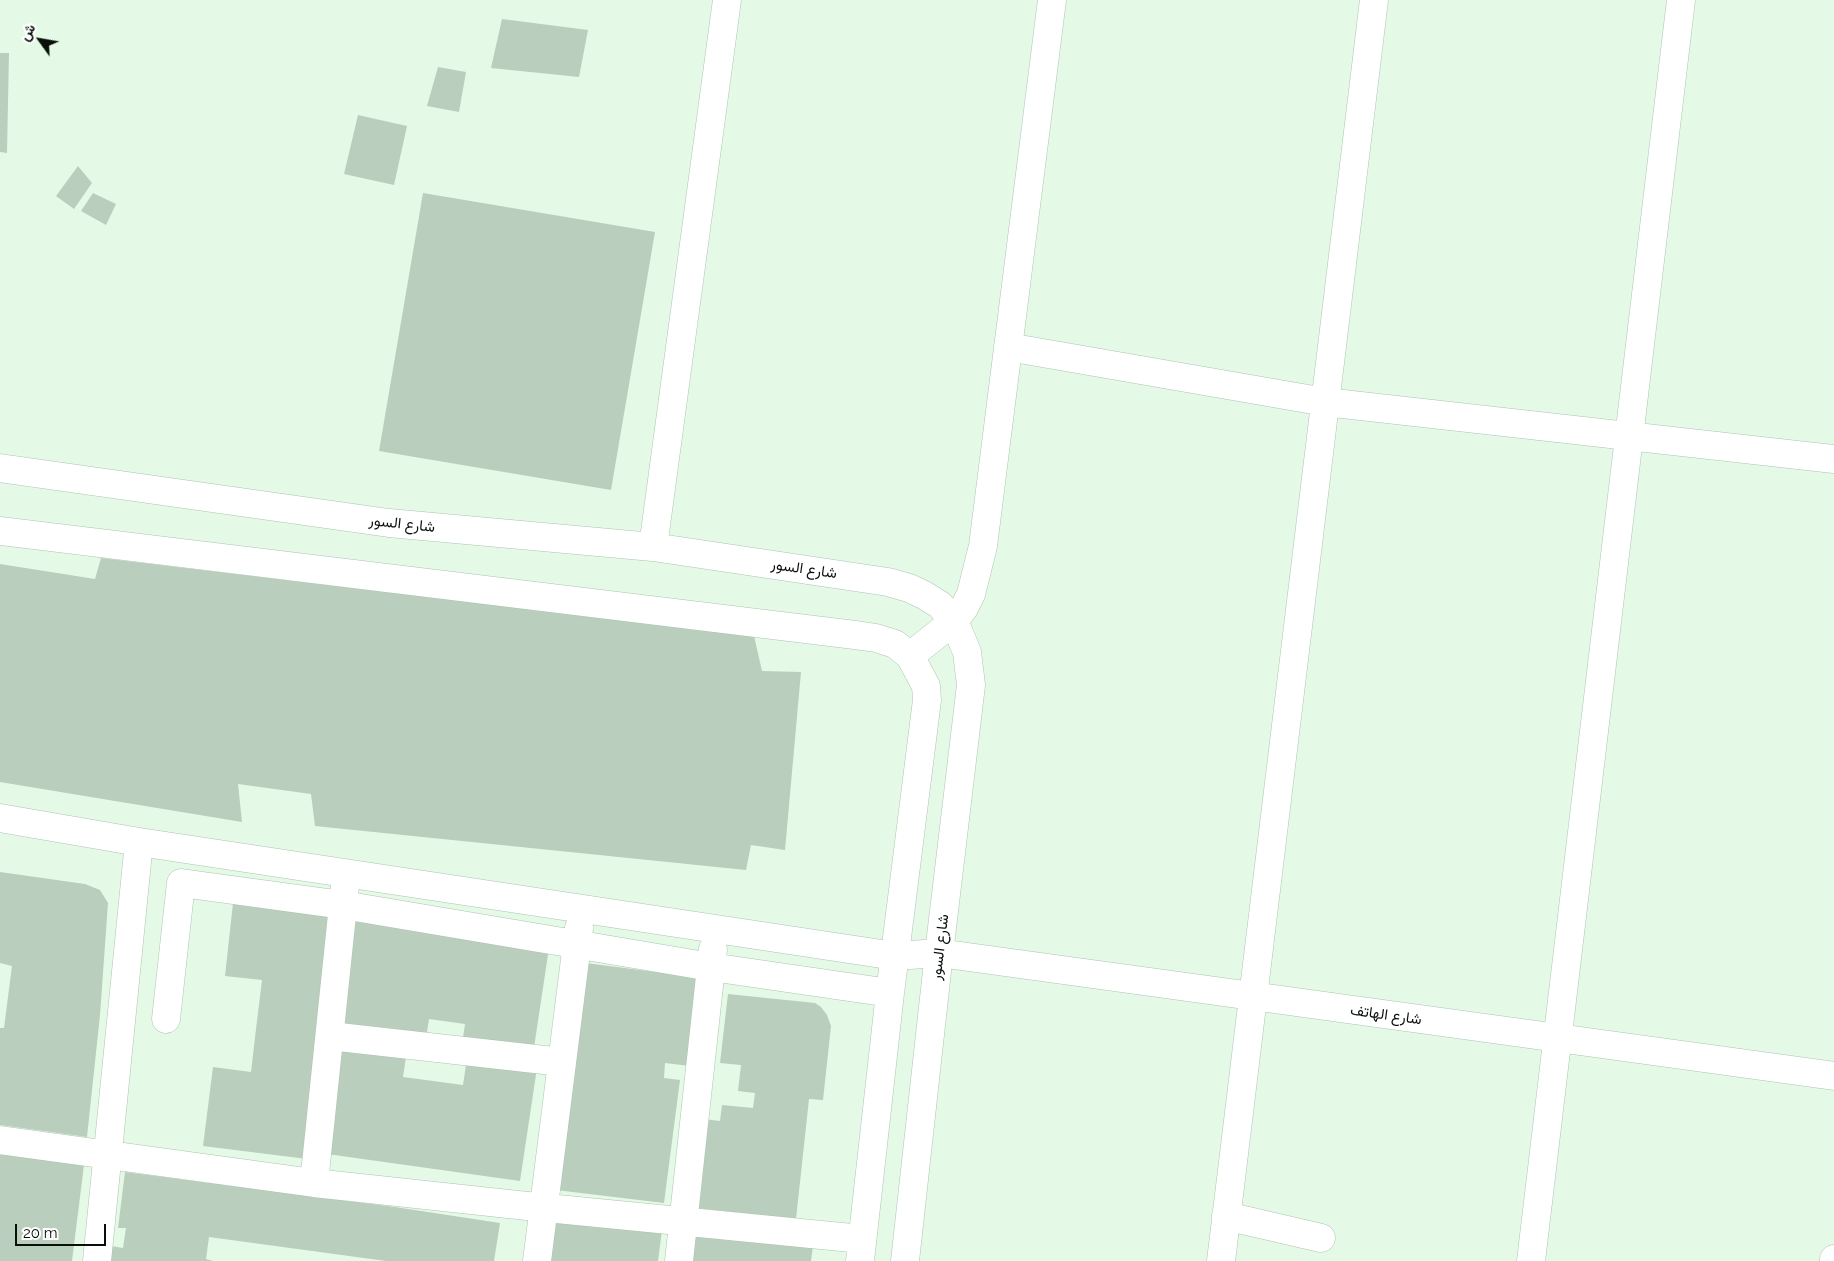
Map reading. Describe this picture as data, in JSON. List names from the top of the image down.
{
  "streets": {
    "street": ["شارع السور", "شارع الهاتف"]
  },
  "crossings": [
    ["شارع السور", "شارع الهاتف"]
  ],
  "scale_bar": "20 m",
  "north": "top left"
}
